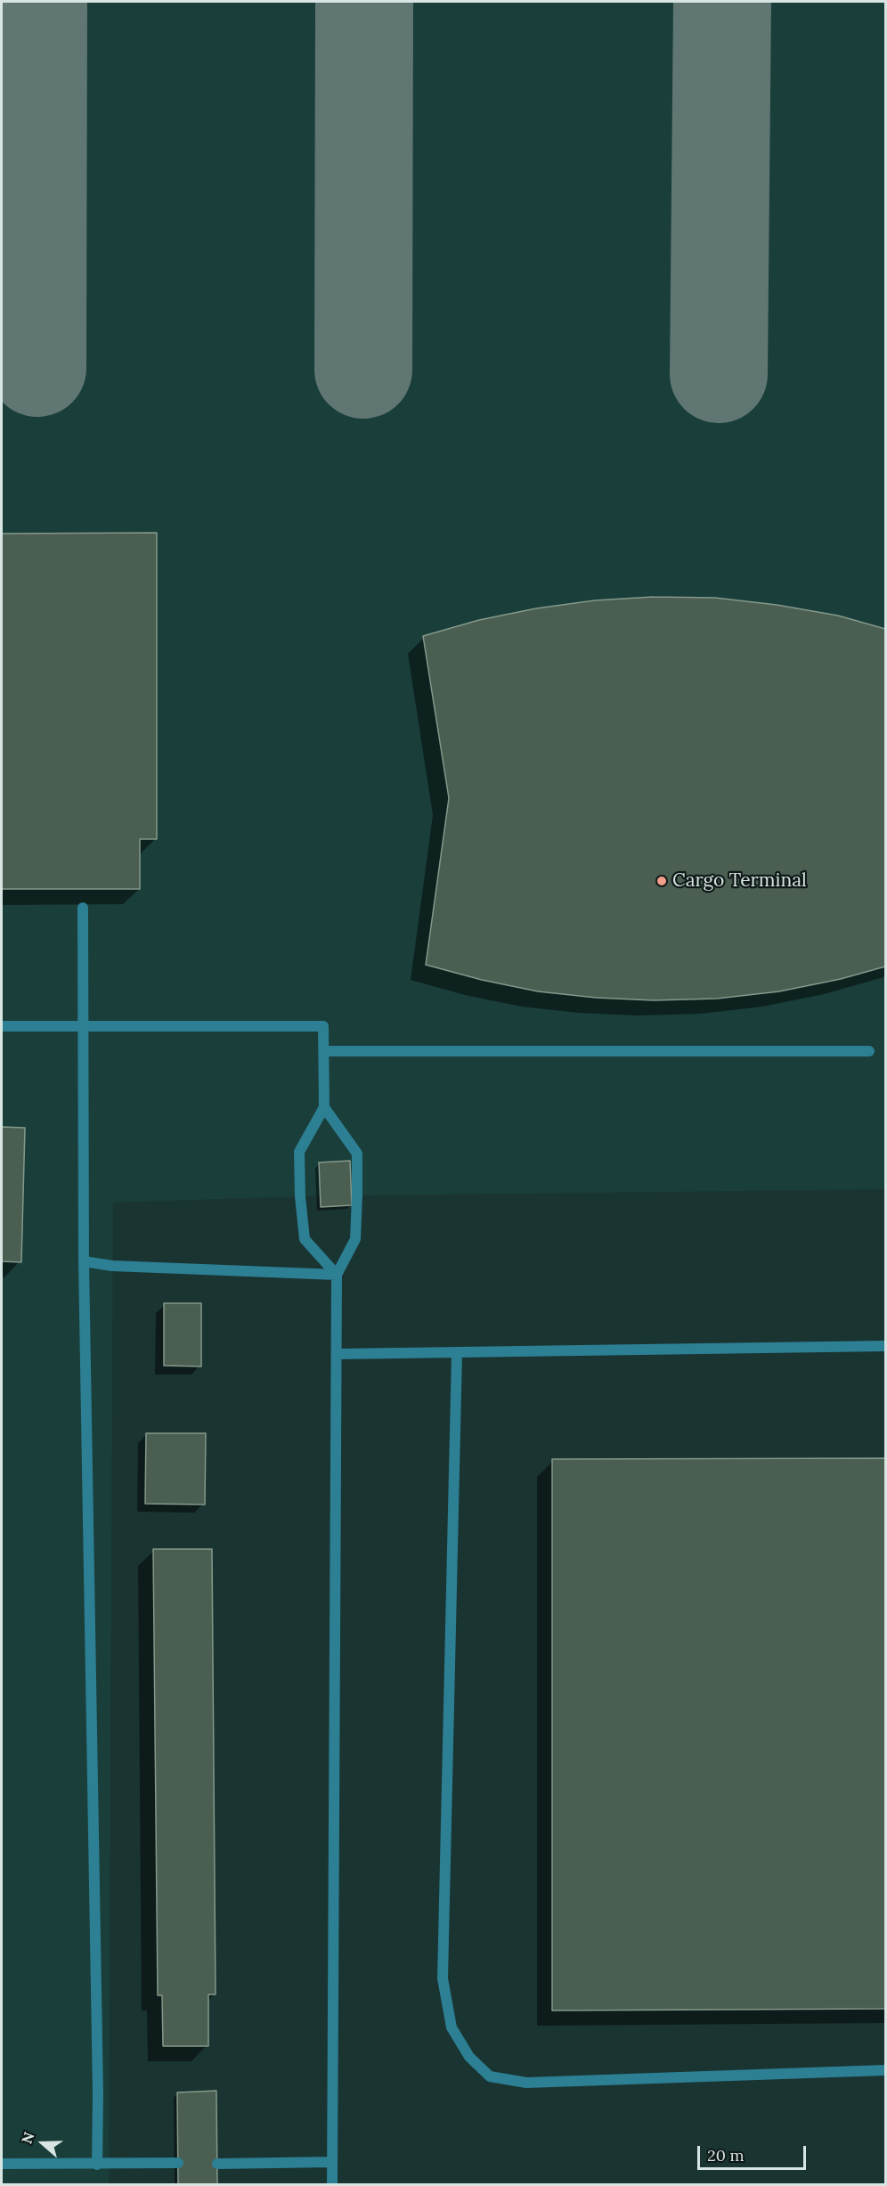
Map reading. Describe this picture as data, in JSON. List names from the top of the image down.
{
  "places": ["Cargo Terminal"],
  "scale_bar": "20 m",
  "north": "left"
}
